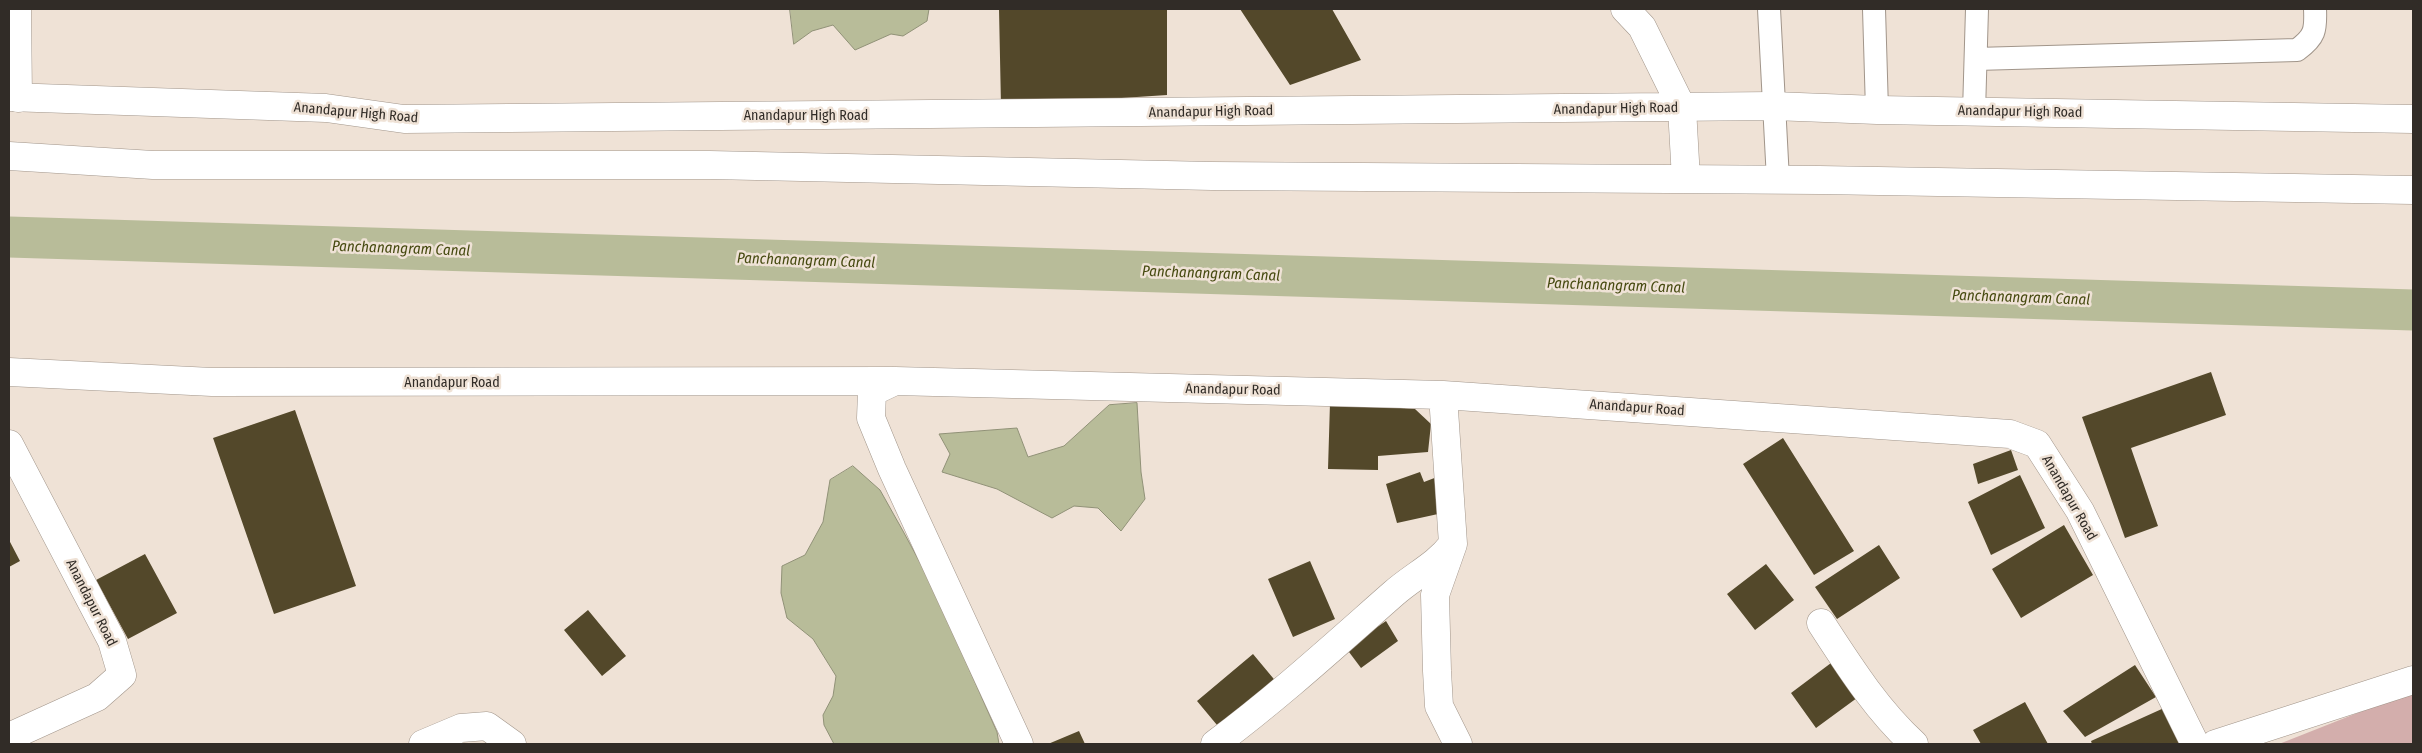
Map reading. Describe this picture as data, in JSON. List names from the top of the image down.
{
  "streets": {
    "main road": ["Anandapur High Road", "Anandapur Road"]
  },
  "water": ["Panchanangram Canal"]
}
